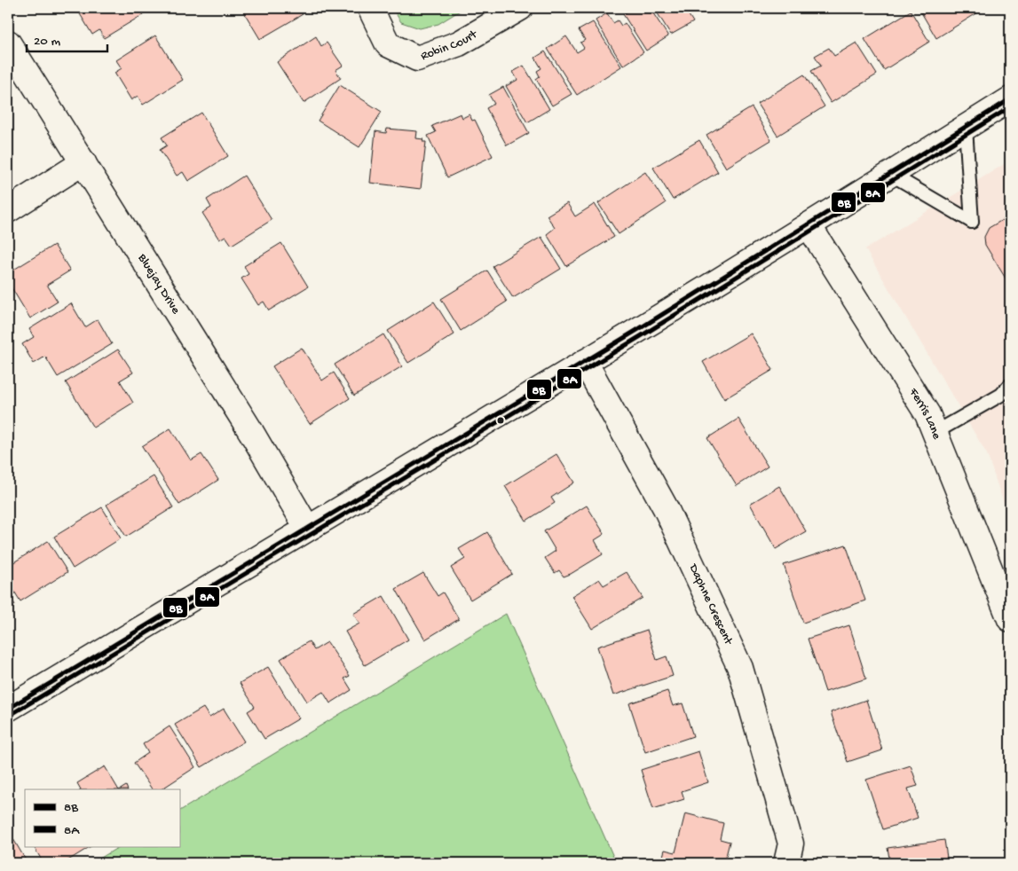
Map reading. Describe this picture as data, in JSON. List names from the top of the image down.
{
  "streets": {
    "street": [
      "Robin Court",
      "Bluejay Drive",
      "Ferris Lane",
      "Daphne Crescent"
    ]
  },
  "lines": ["transit line 8B", "transit line 8A"],
  "legend": ["8B", "8A"],
  "scale_bar": "20 m"
}
